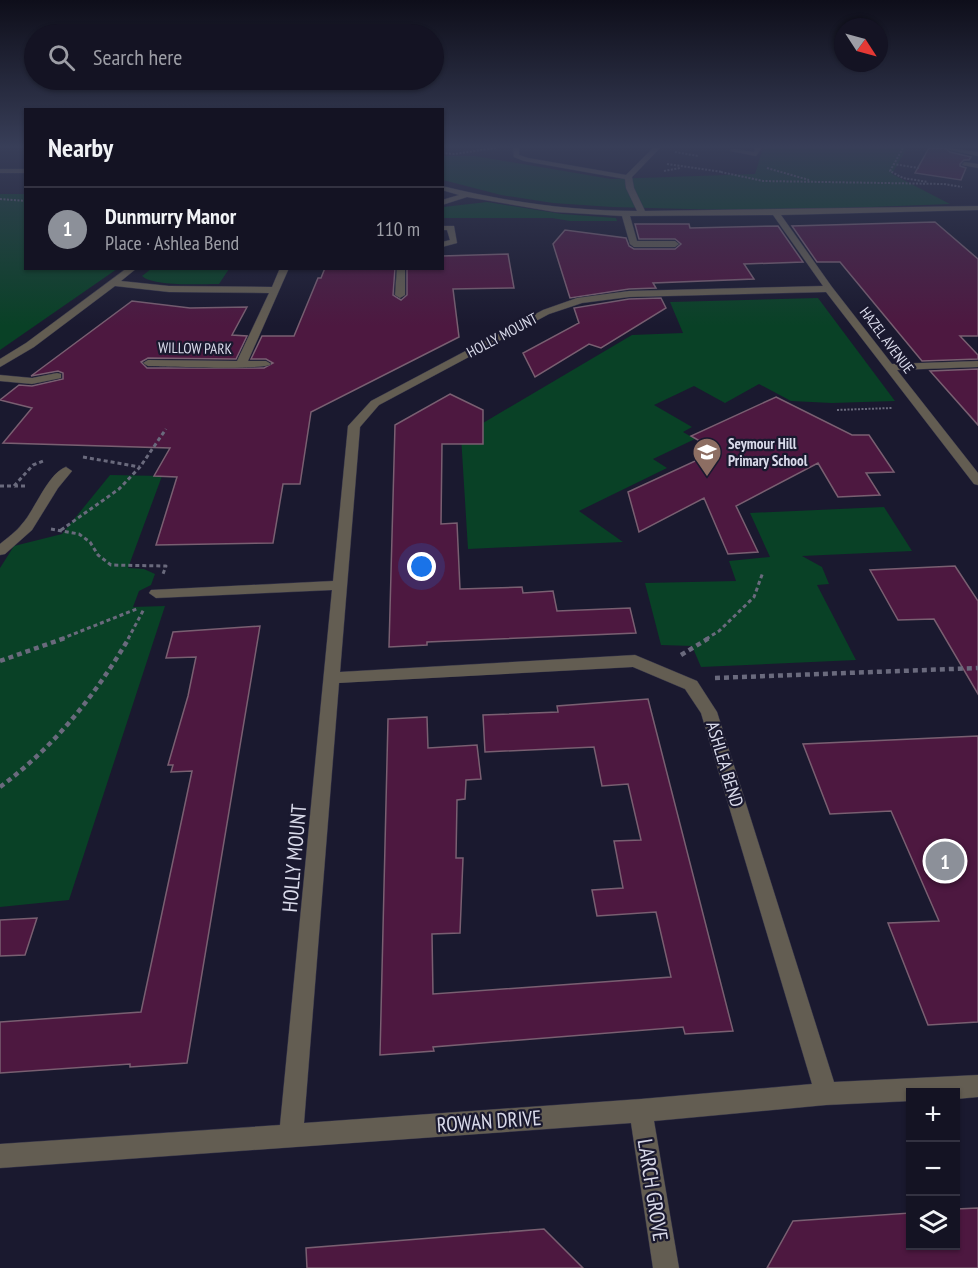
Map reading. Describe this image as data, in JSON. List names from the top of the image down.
{
  "streets": {
    "street": [
      "HOLLY MOUNT",
      "HAZEL AVENUE",
      "WILLOW PARK",
      "ASHLEA BEND",
      "ROWAN DRIVE",
      "LARCH GROVE"
    ]
  },
  "crossings": [
    ["HOLLY MOUNT", "HAZEL AVENUE"],
    ["HOLLY MOUNT", "ROWAN DRIVE"],
    ["ASHLEA BEND", "ROWAN DRIVE"],
    ["ROWAN DRIVE", "LARCH GROVE"]
  ],
  "places": {
    "school or university": ["Seymour Hill Primary School"]
  },
  "north": "bottom right",
  "page": {
    "search": "Search here",
    "heading": "Nearby",
    "list": [
      {
        "mark": "1",
        "name": "Dunmurry Manor",
        "note": "Place · Ashlea Bend",
        "value": "110 m"
      }
    ],
    "pins": "1",
    "map_buttons": ["+", "−"]
  }
}
